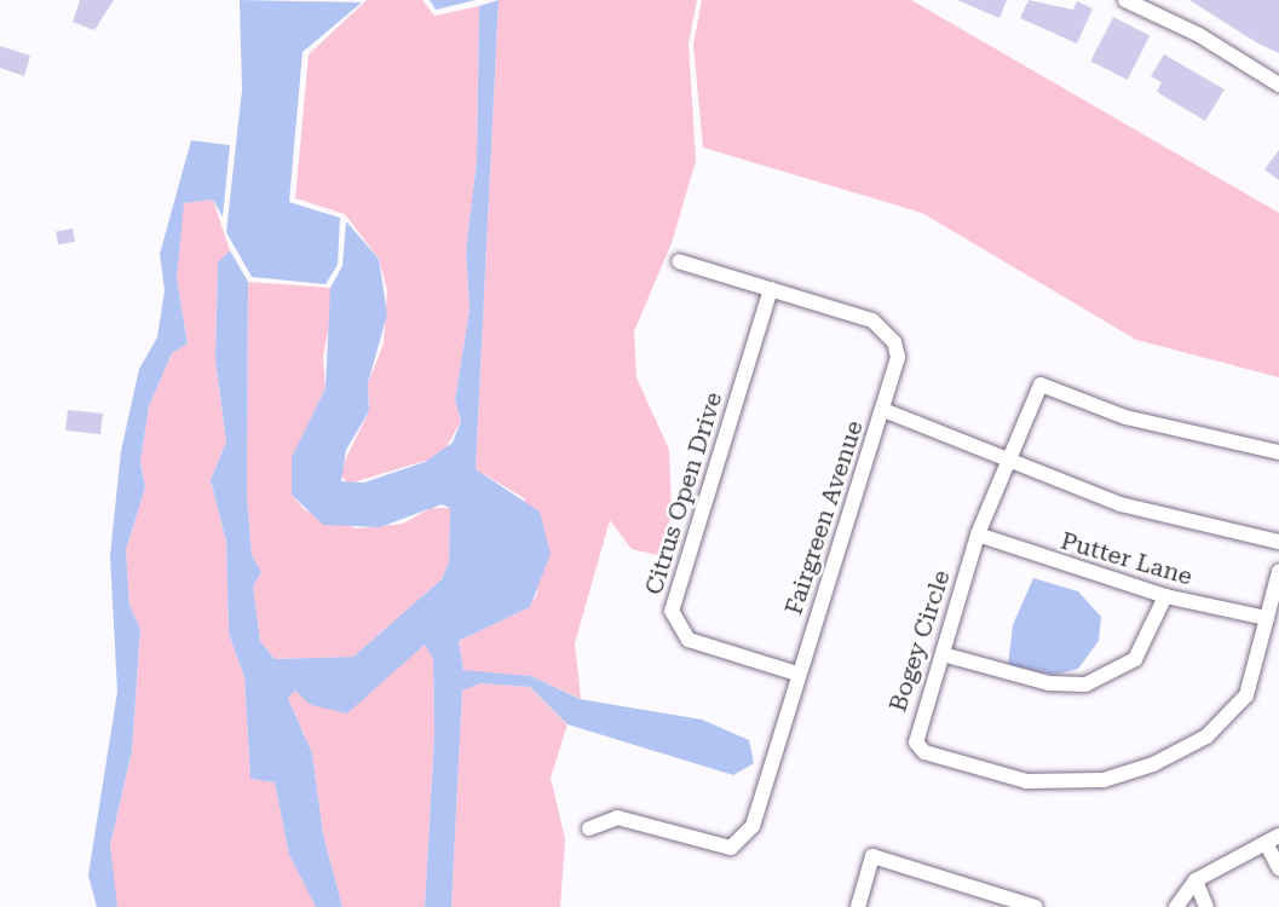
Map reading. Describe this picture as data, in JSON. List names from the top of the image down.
{
  "streets": {
    "street": [
      "Citrus Open Drive",
      "Fairgreen Avenue",
      "Putter Lane",
      "Bogey Circle"
    ]
  },
  "crossings": [
    ["Citrus Open Drive", "Fairgreen Avenue"],
    ["Fairgreen Avenue", "Bogey Circle"],
    ["Putter Lane", "Bogey Circle"]
  ]
}
